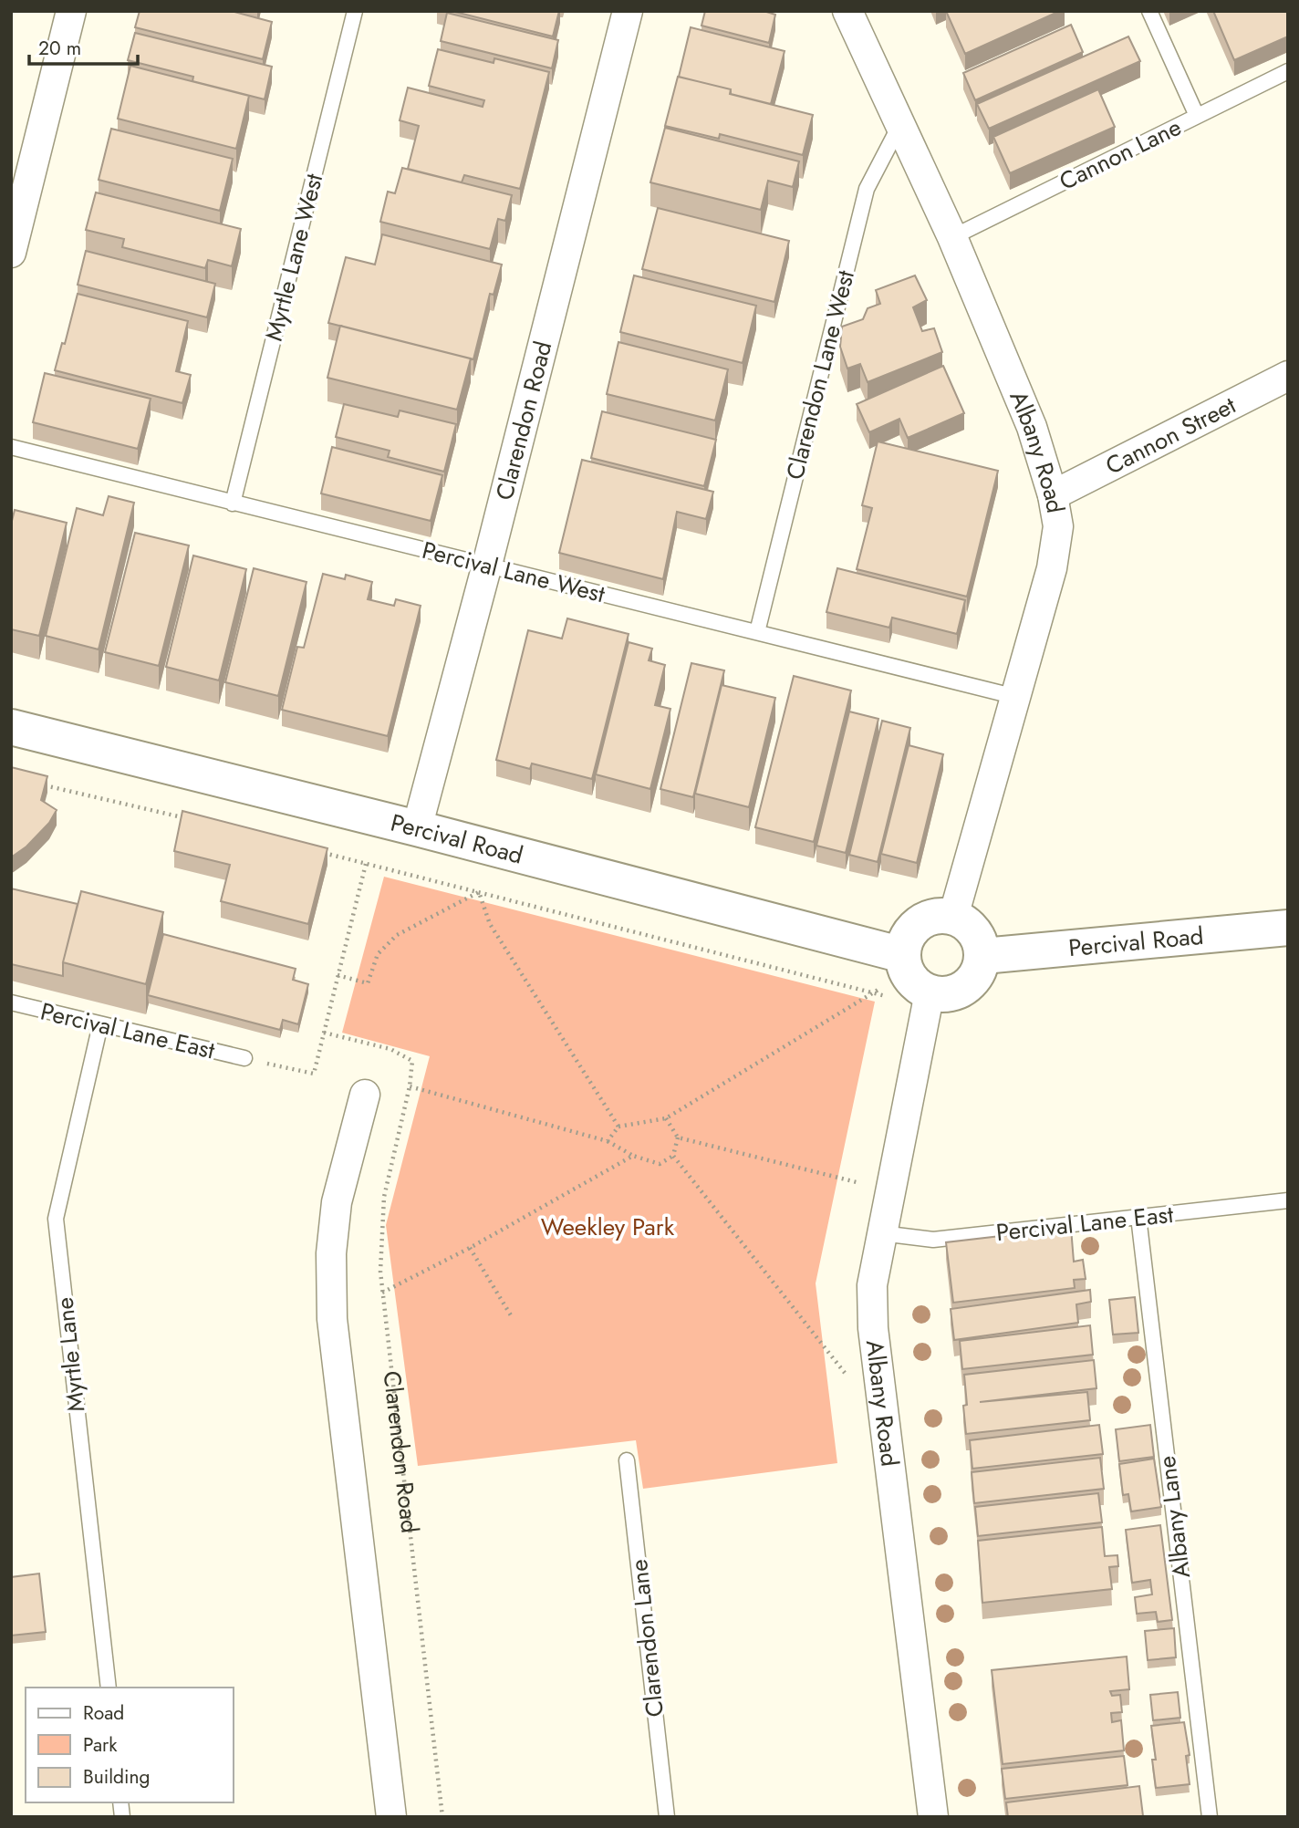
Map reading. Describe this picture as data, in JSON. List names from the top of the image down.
{
  "streets": {
    "street": [
      "Clarendon Road",
      "Cannon Street",
      "Albany Road",
      "Percival Road"
    ],
    "lane": [
      "Cannon Lane",
      "Myrtle Lane West",
      "Clarendon Lane West",
      "Percival Lane West",
      "Percival Lane East",
      "Myrtle Lane",
      "Albany Lane",
      "Clarendon Lane"
    ]
  },
  "crossings": [
    ["Cannon Lane", "Albany Road"],
    ["Myrtle Lane West", "Percival Lane West"],
    ["Clarendon Lane West", "Albany Road"],
    ["Clarendon Lane West", "Percival Lane West"],
    ["Clarendon Road", "Percival Lane West"],
    ["Clarendon Road", "Percival Road"],
    ["Cannon Street", "Albany Road"],
    ["Albany Road", "Percival Lane West"],
    ["Albany Road", "Percival Road"],
    ["Albany Road", "Percival Lane East"],
    ["Percival Lane East", "Myrtle Lane"],
    ["Percival Lane East", "Albany Lane"]
  ],
  "parks": ["Weekley Park"],
  "legend": ["Road", "Park", "Building"],
  "scale_bar": "20 m"
}
